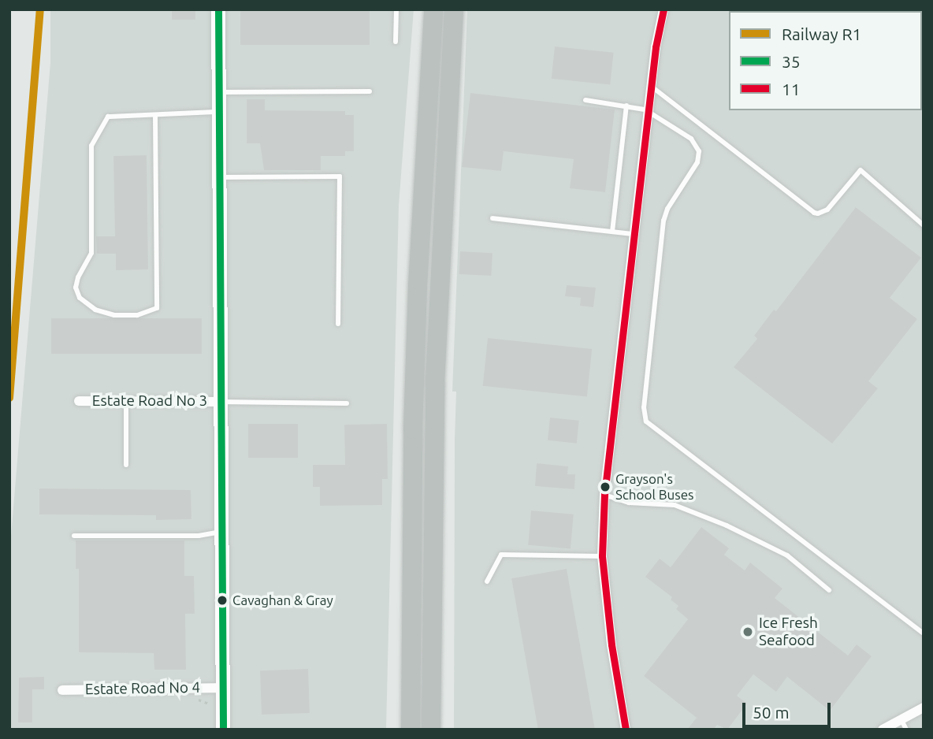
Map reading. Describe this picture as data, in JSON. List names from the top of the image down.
{
  "streets": {
    "street": ["Estate Road No 3", "Estate Road No 4"]
  },
  "places": ["Grayson's School Buses", "Cavaghan & Gray", "Ice Fresh Seafood"],
  "lines": ["rail line R1", "transit line 35", "transit line 11"],
  "legend": ["Railway R1", "35", "11"],
  "scale_bar": "50 m"
}
